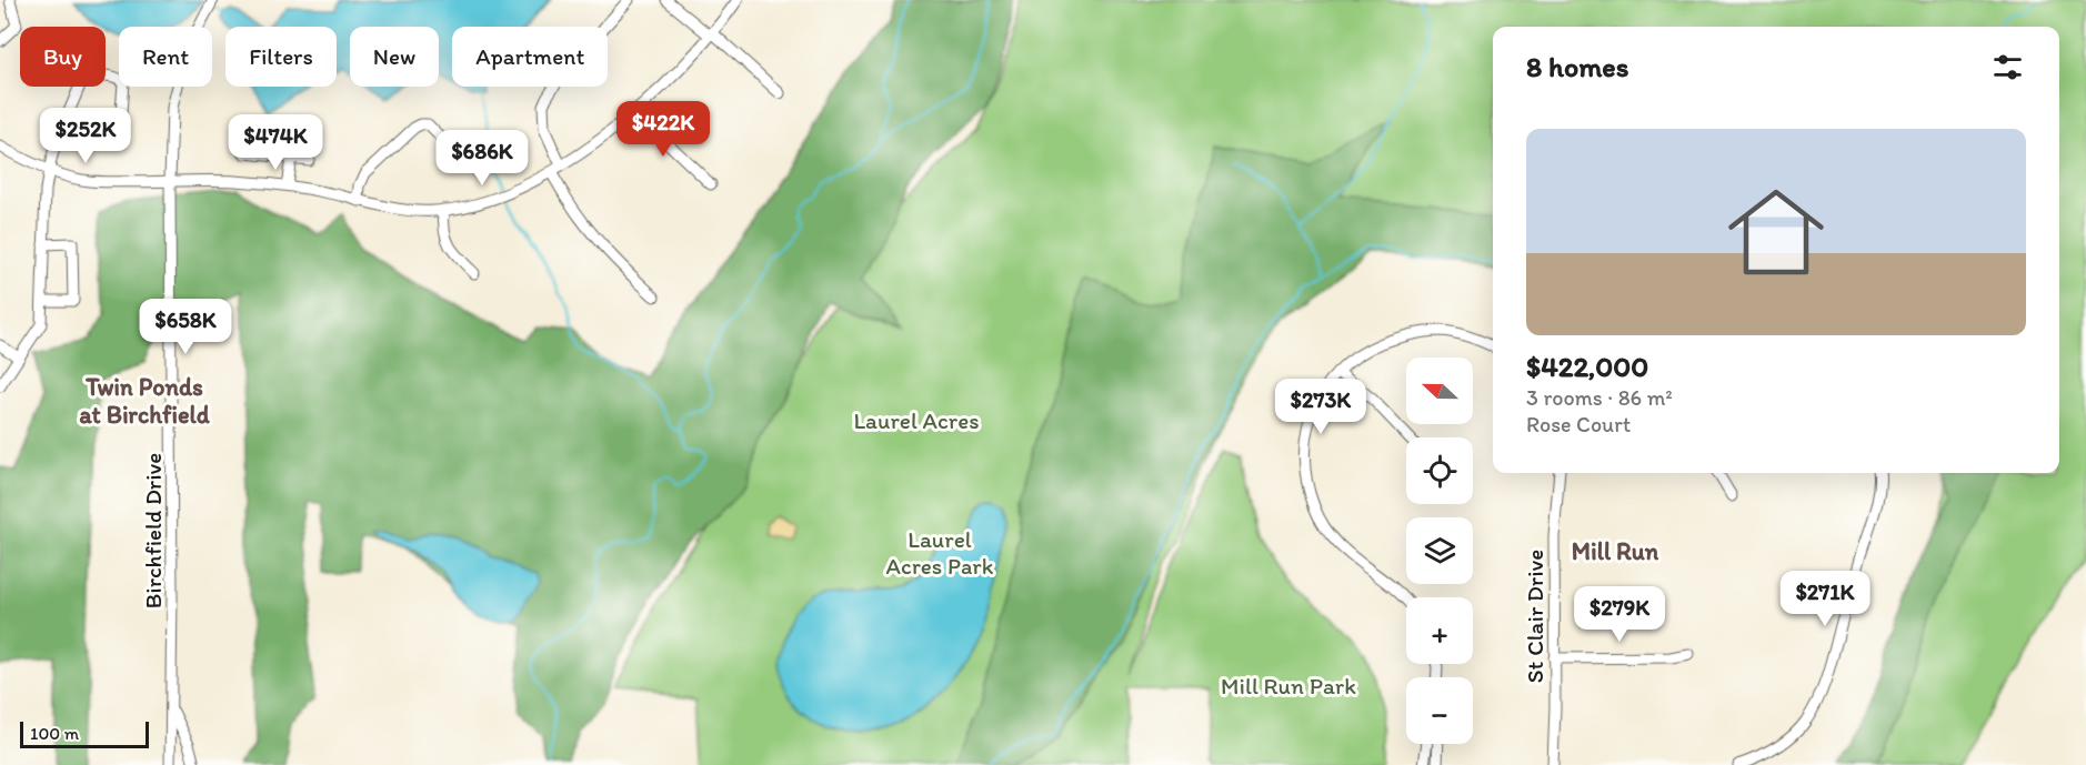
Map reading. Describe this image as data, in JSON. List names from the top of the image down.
{
  "streets": {
    "street": ["Birchfield Drive", "St Clair Drive"]
  },
  "districts": ["Twin Ponds at Birchfield", "Mill Run"],
  "parks": ["Laurel Acres", "Laurel Acres Park", "Mill Run Park"],
  "scale_bar": "100 m",
  "north": "left",
  "page": {
    "chip": [
      "Buy",
      "Rent",
      "Filters",
      "New",
      "Apartment"
    ],
    "heading": "8 homes",
    "price": [
      "$422K",
      "$252K",
      "$474K",
      "$686K",
      "$658K",
      "$273K",
      "$271K",
      "$279K"
    ],
    "list": [
      {
        "name": "$422,000",
        "note": "3 rooms · 86 m² · Rose Court"
      }
    ],
    "map_buttons": ["+", "−"],
    "scale": "100 m"
  }
}
